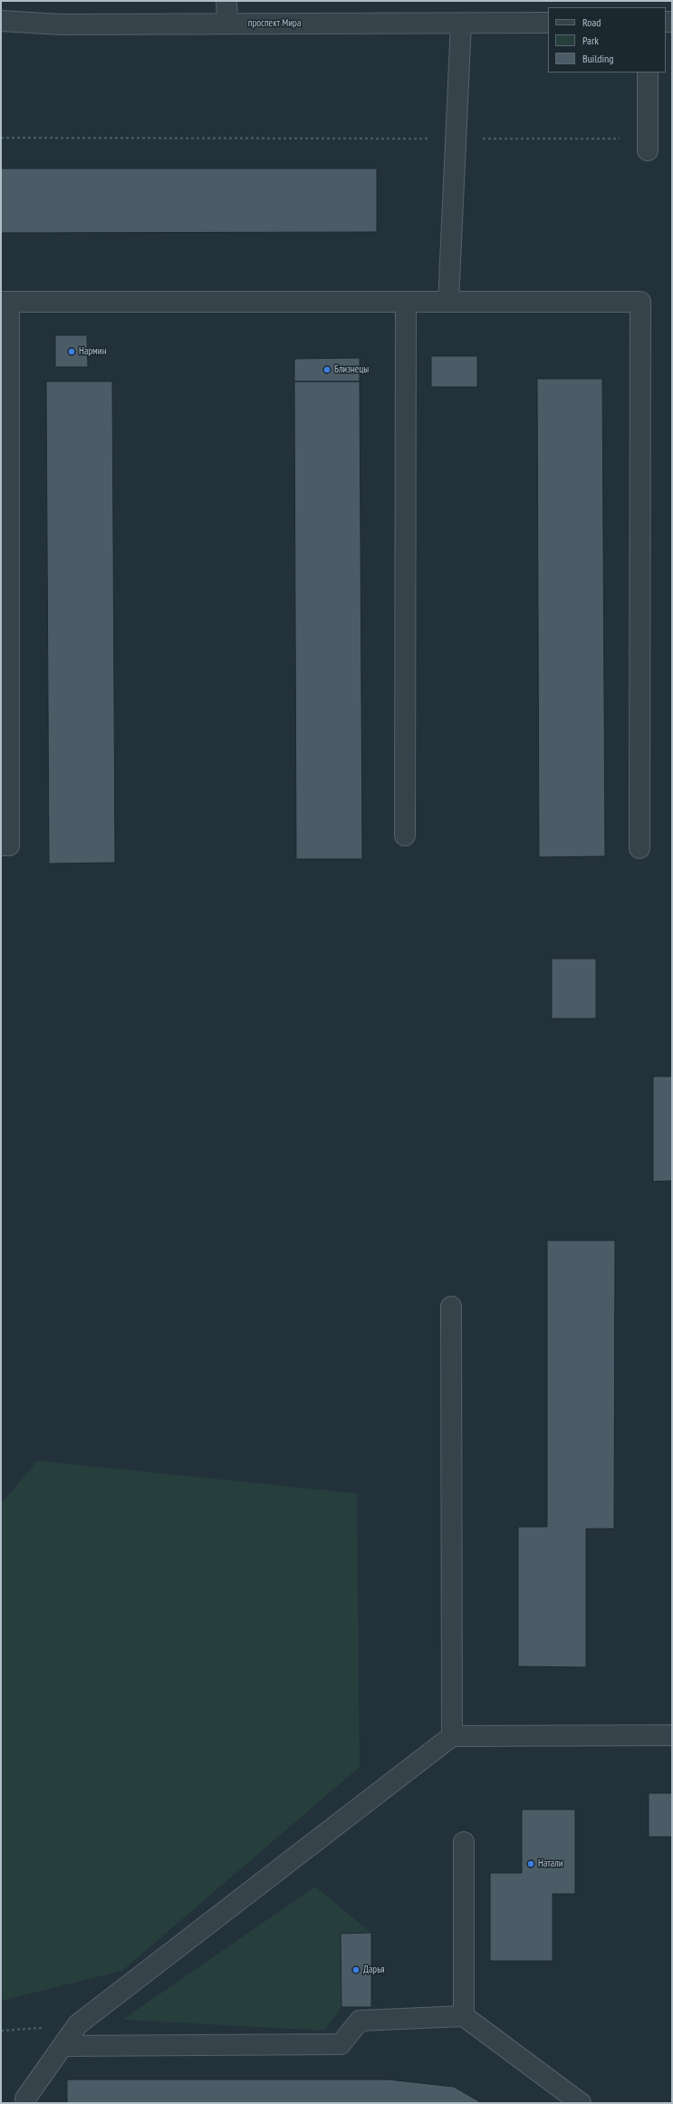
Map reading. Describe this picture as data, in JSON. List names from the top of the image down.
{
  "streets": {
    "street": ["проспект Мира"]
  },
  "places": [
    "Нармин",
    "Близнецы",
    "Натали",
    "Дарья"
  ],
  "legend": ["Road", "Park", "Building"]
}
